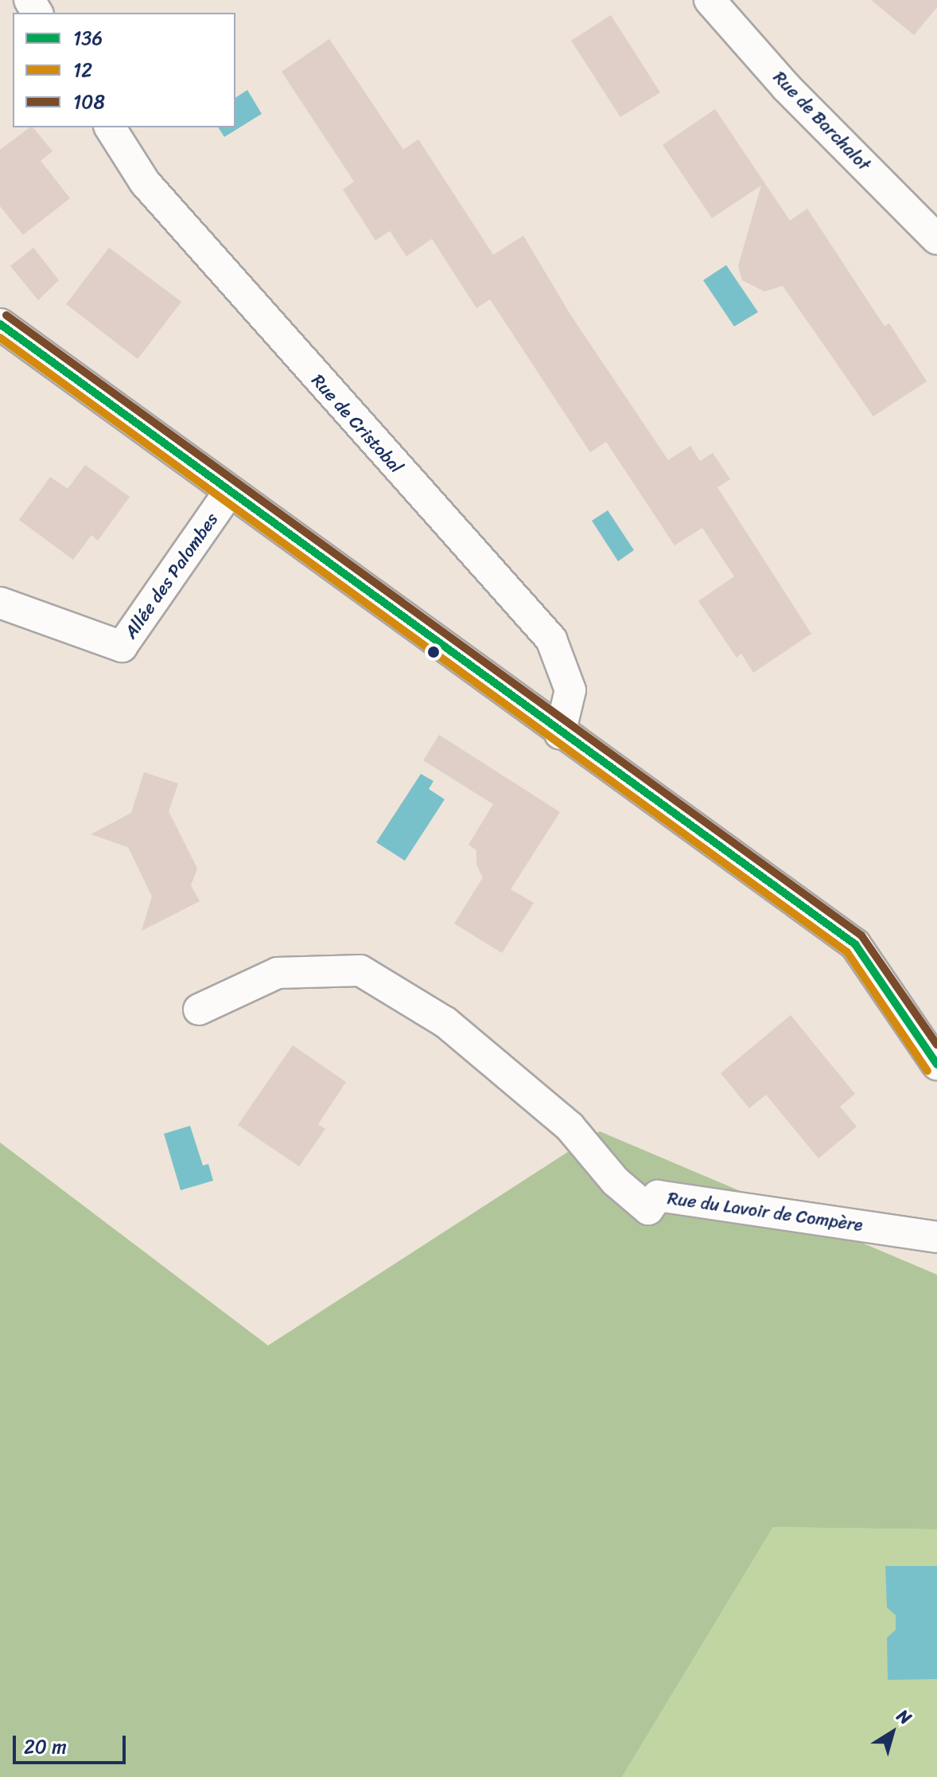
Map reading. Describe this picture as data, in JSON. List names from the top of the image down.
{
  "streets": {
    "street": [
      "Rue de Barchalot",
      "Rue de Cristobal",
      "Allée des Palombes",
      "Rue du Lavoir de Compère"
    ]
  },
  "lines": ["transit line 108", "transit line 136", "transit line 12"],
  "legend": ["136", "12", "108"],
  "scale_bar": "20 m",
  "north": "top right"
}
